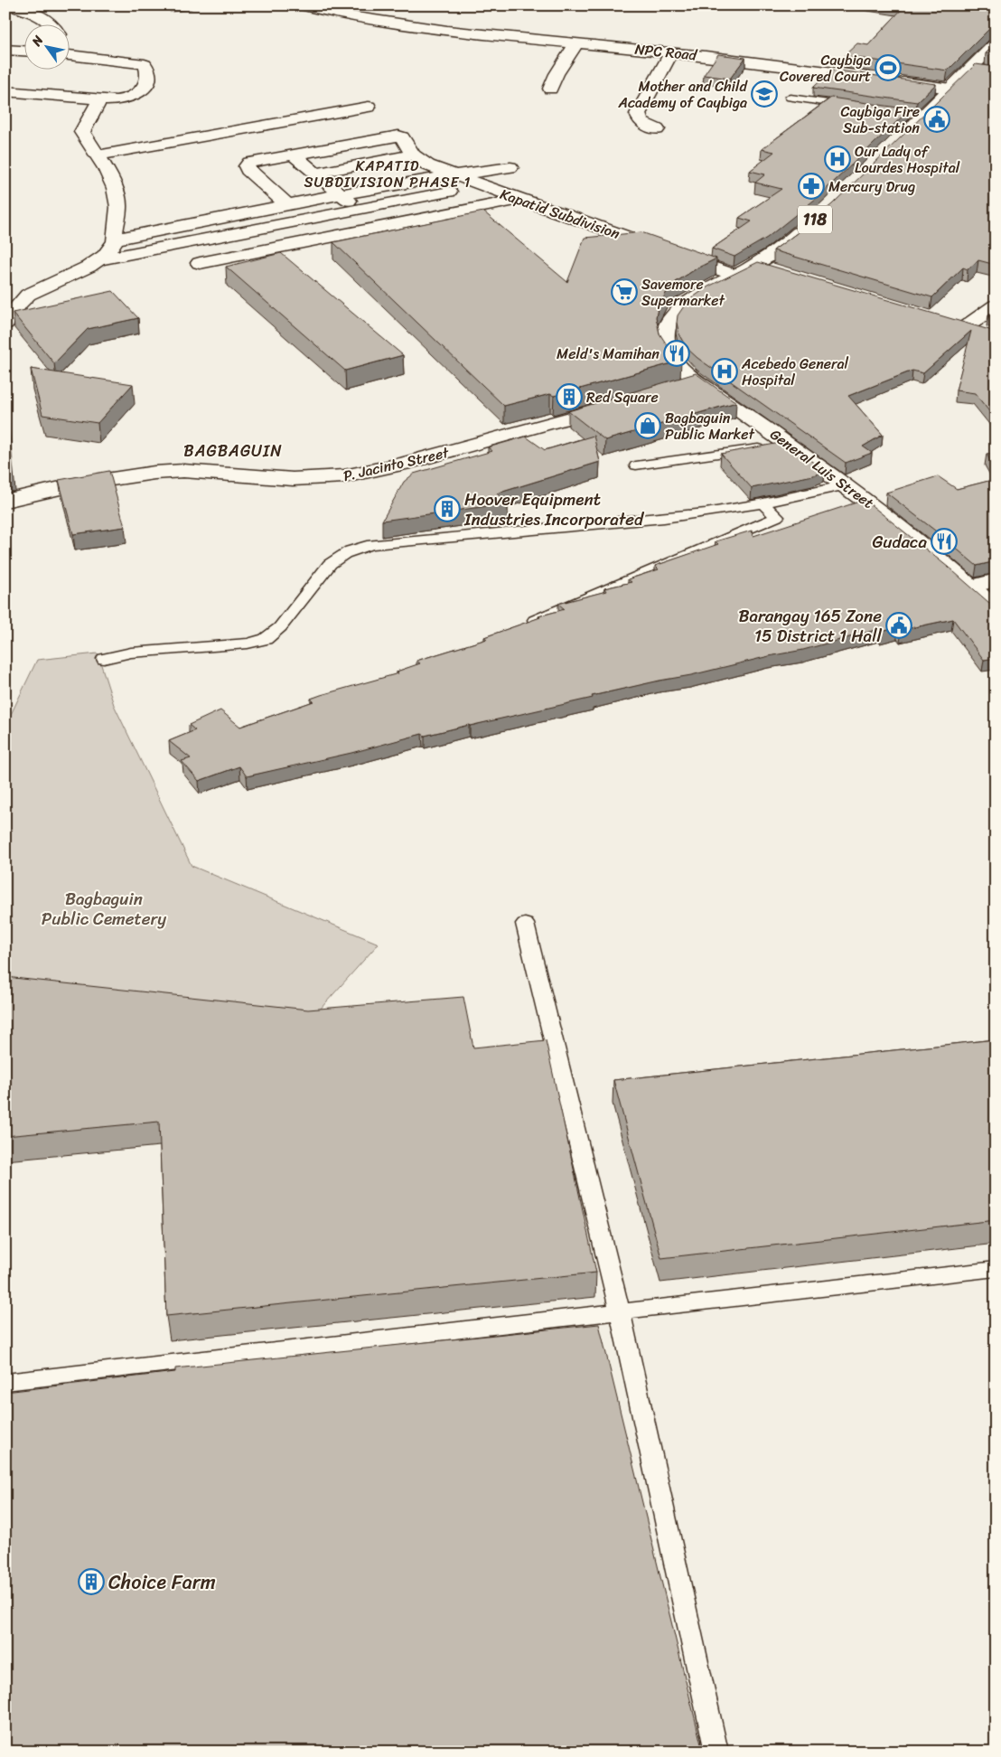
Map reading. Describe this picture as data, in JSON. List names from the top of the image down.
{
  "streets": {
    "street": [
      "NPC Road",
      "Kapatid Subdivision",
      "118",
      "P. Jacinto Street",
      "General Luis Street"
    ]
  },
  "crossings": [
    ["Kapatid Subdivision", "General Luis Street"]
  ],
  "districts": ["KAPATID SUBDIVISION PHASE 1", "BAGBAGUIN"],
  "parks": ["Bagbaguin Public Cemetery"],
  "places": {
    "sports": ["Caybiga Covered Court"],
    "school or university": ["Mother and Child Academy of Caybiga"],
    "public building": ["Caybiga Fire Sub-station", "Barangay 165 Zone 15 District 1 Hall"],
    "hospital": ["Our Lady of Lourdes Hospital", "Acebedo General Hospital"],
    "pharmacy": ["Mercury Drug"],
    "supermarket": ["Savemore Supermarket"],
    "restaurant": ["Meld's Mamihan", "Gudaca"],
    "building": ["Red Square", "Hoover Equipment Industries Incorporated", "Choice Farm"],
    "shop": ["Bagbaguin Public Market"]
  },
  "north": "top left"
}
